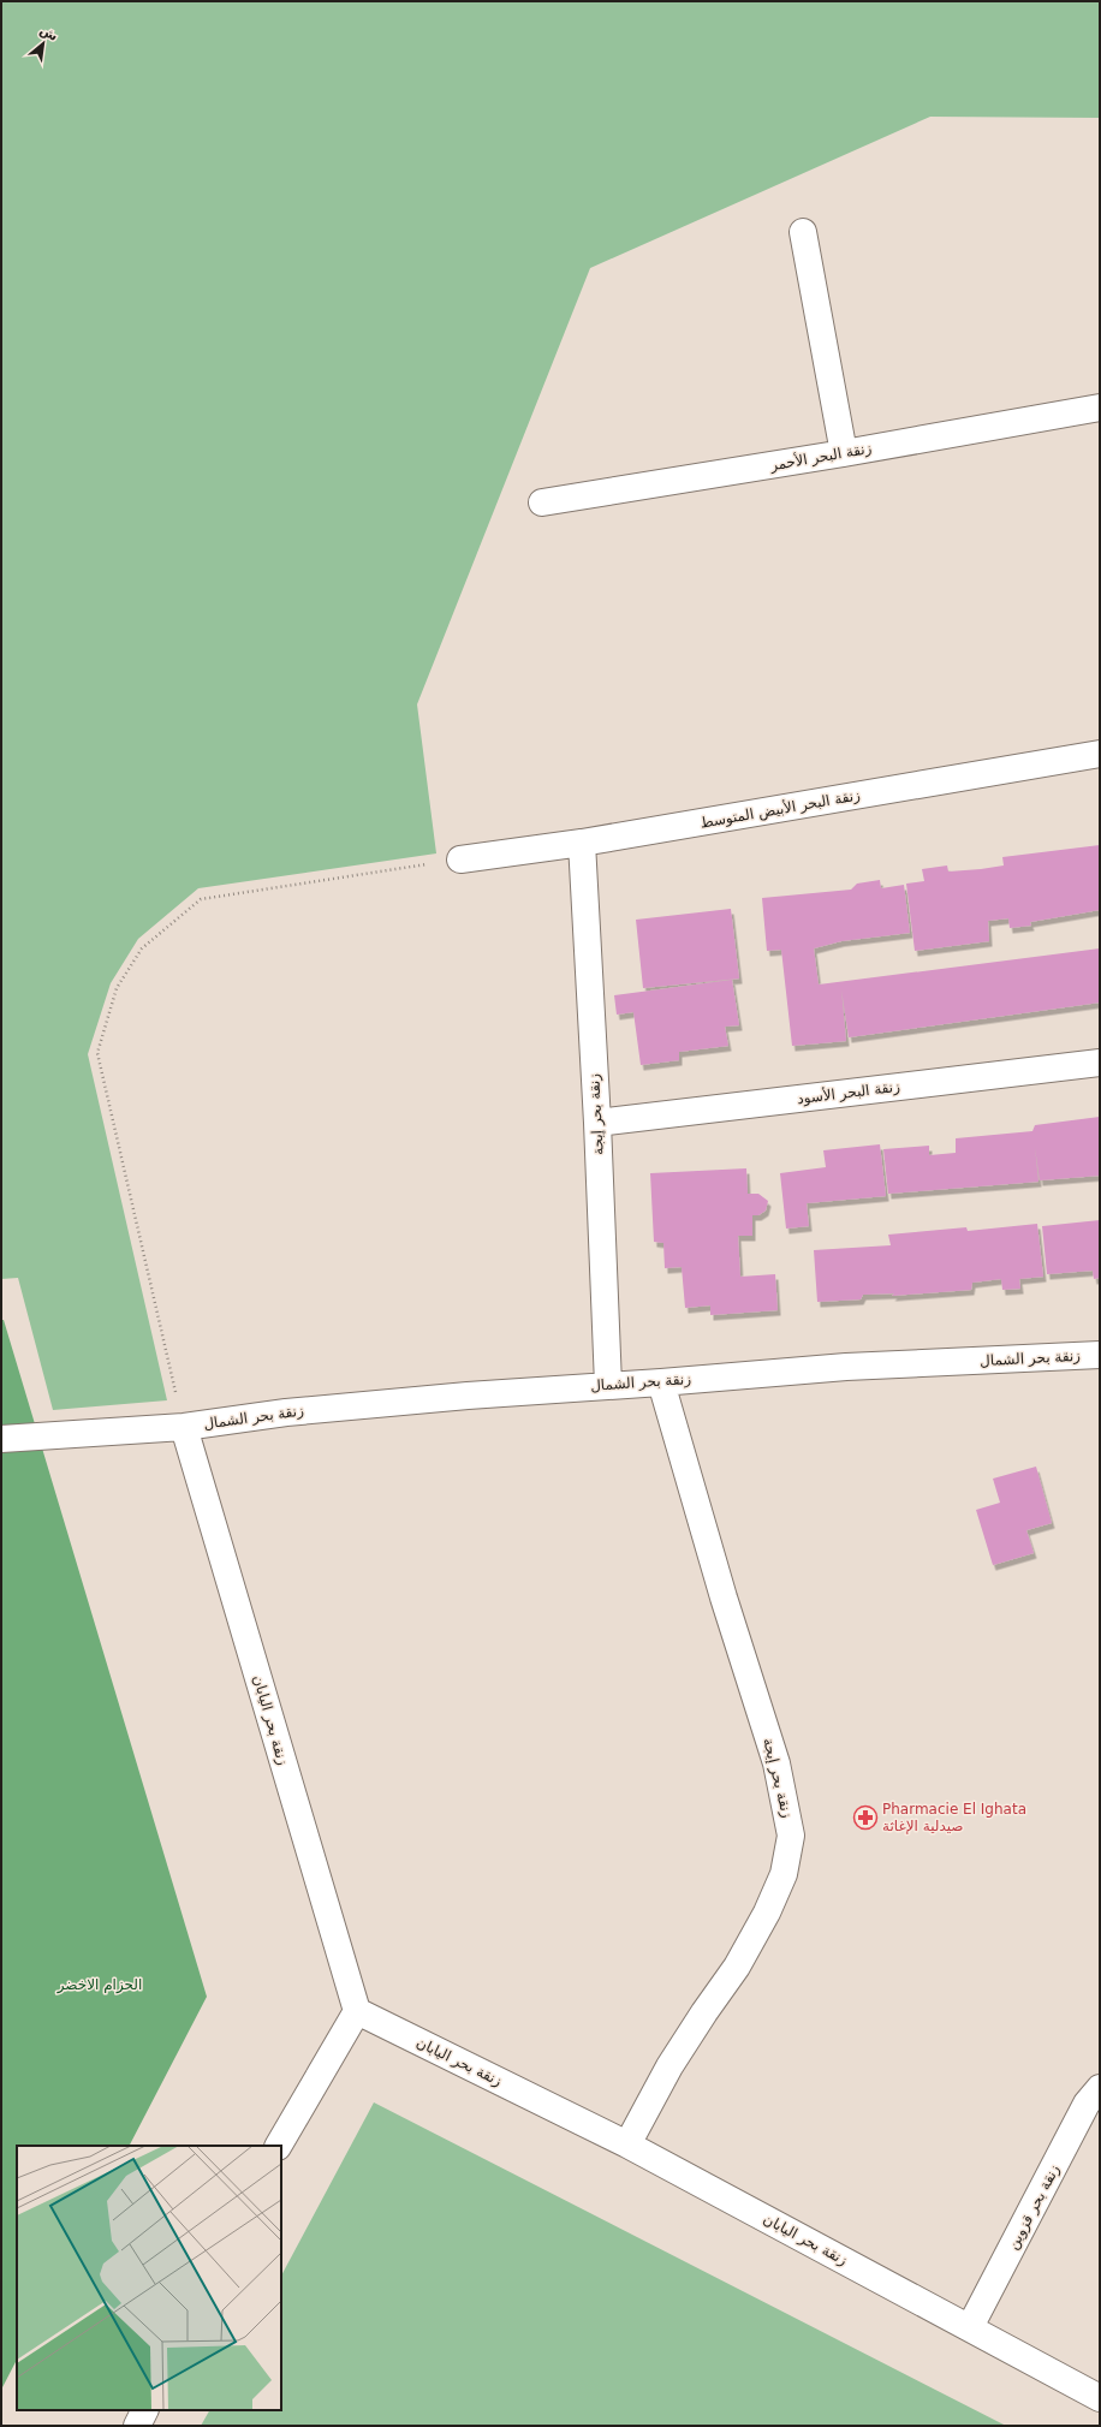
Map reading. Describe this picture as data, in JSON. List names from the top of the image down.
{
  "streets": {
    "street": [
      "زنقة البحر الأحمر",
      "زنقة البحر الأبيض المتوسط",
      "زنقة البحر الأسود",
      "زنقة بحر إيجة",
      "زنقة بحر الشمال",
      "زنقة بحر اليابان",
      "زنقة بحر قزوين"
    ]
  },
  "crossings": [
    ["زنقة البحر الأبيض المتوسط", "زنقة بحر إيجة"],
    ["زنقة البحر الأسود", "زنقة بحر إيجة"],
    ["زنقة بحر إيجة", "زنقة بحر الشمال"],
    ["زنقة بحر إيجة", "زنقة بحر اليابان"],
    ["زنقة بحر الشمال", "زنقة بحر اليابان"],
    ["زنقة بحر اليابان", "زنقة بحر قزوين"]
  ],
  "parks": ["الحزام الاخضر"],
  "places": {
    "pharmacy": ["Pharmacie El Ighata صيدلية الإغاثة"]
  },
  "north": "top right"
}
